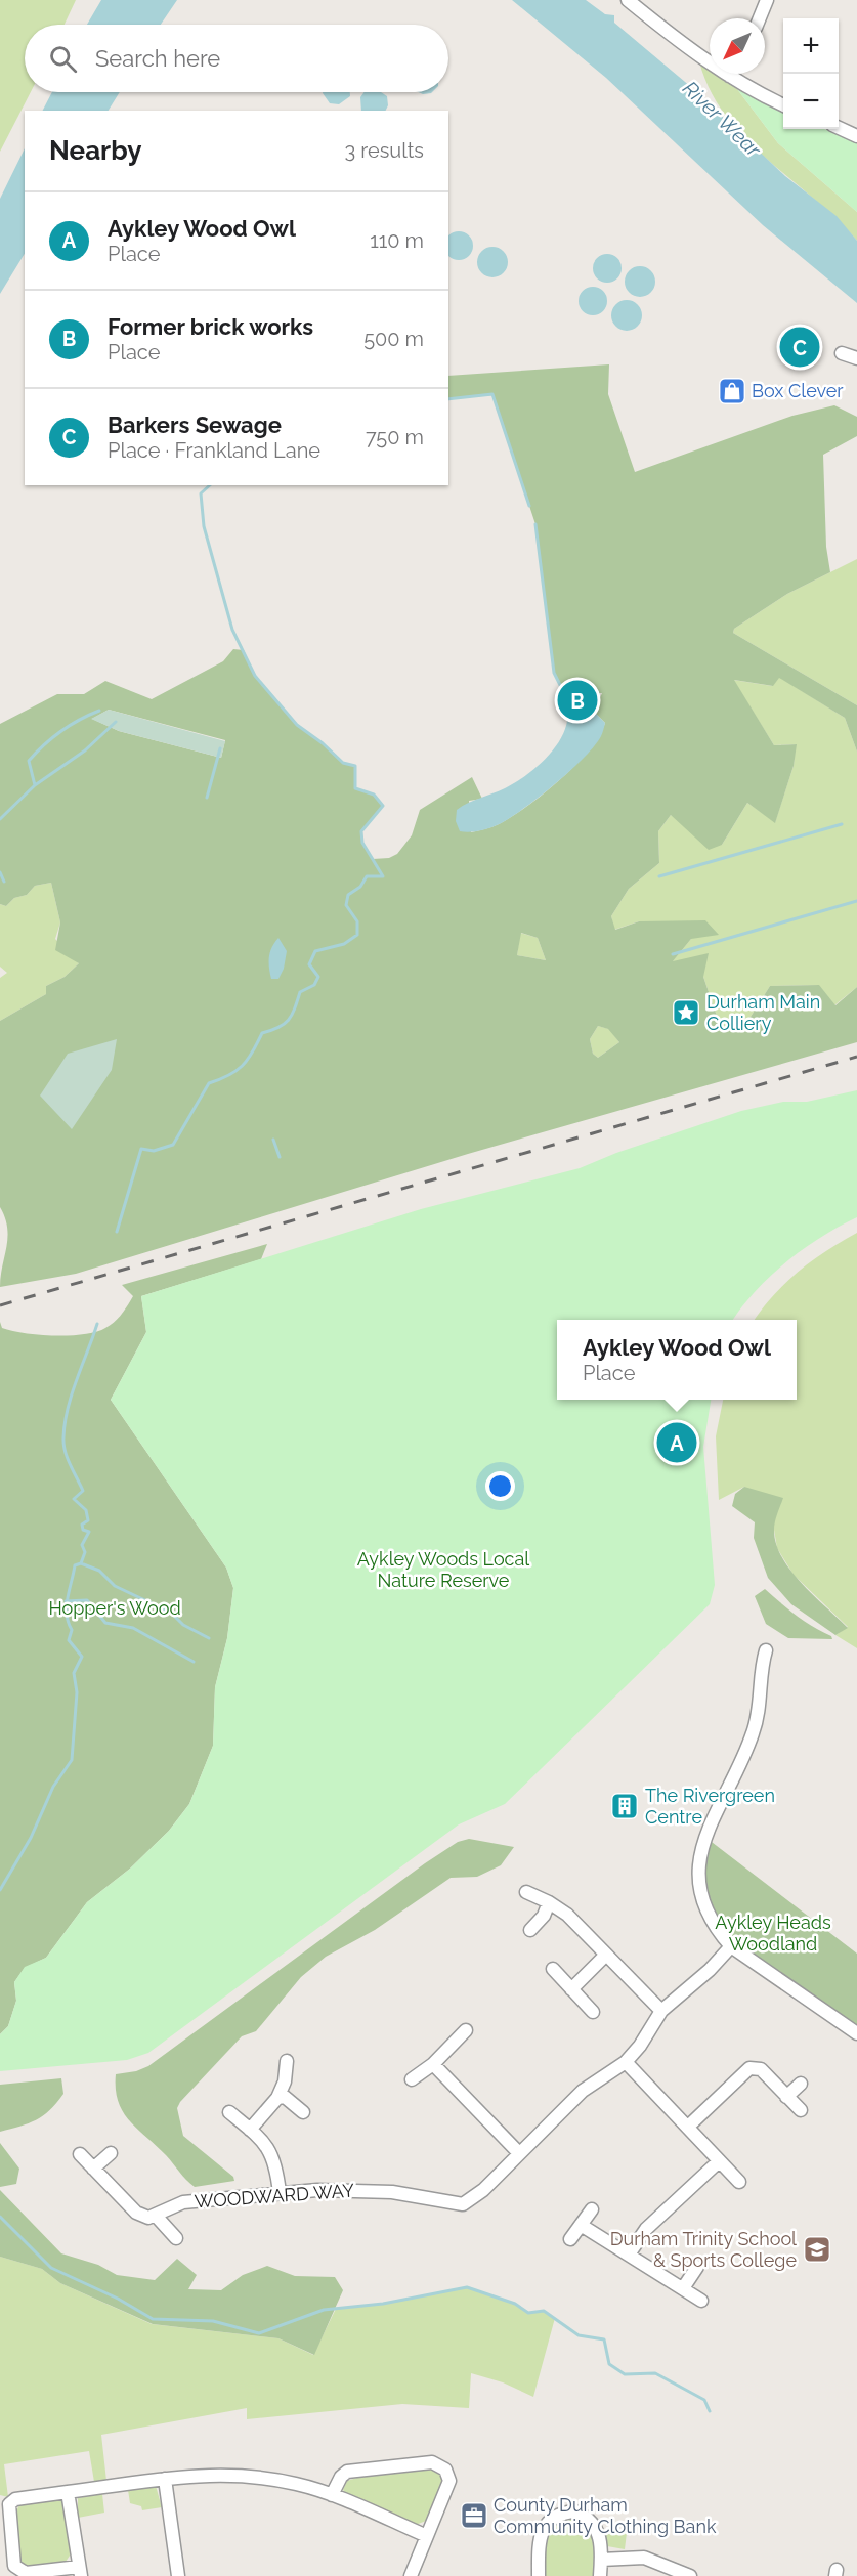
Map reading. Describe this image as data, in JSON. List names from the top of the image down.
{
  "streets": {
    "street": ["WOODWARD WAY"]
  },
  "water": ["River Wear"],
  "parks": ["Aykley Woods Local Nature Reserve", "Hopper's Wood", "Aykley Heads Woodland"],
  "places": {
    "shop": ["Box Clever"],
    "place": ["Durham Main Colliery"],
    "building": ["The Rivergreen Centre"],
    "school or university": ["Durham Trinity School & Sports College"],
    "office": ["County Durham Community Clothing Bank"]
  },
  "north": "bottom left",
  "page": {
    "map_buttons": ["+", "−"],
    "search": "Search here",
    "heading": ["Nearby", "3 results"],
    "list": [
      {
        "mark": "A",
        "name": "Aykley Wood Owl",
        "note": "Place",
        "value": "110 m"
      },
      {
        "mark": "B",
        "name": "Former brick works",
        "note": "Place",
        "value": "500 m"
      },
      {
        "mark": "C",
        "name": "Barkers Sewage",
        "note": "Place · Frankland Lane",
        "value": "750 m"
      }
    ],
    "pins": ["C", "B", "A"],
    "popup": ["Aykley Wood Owl", "Place"]
  }
}
